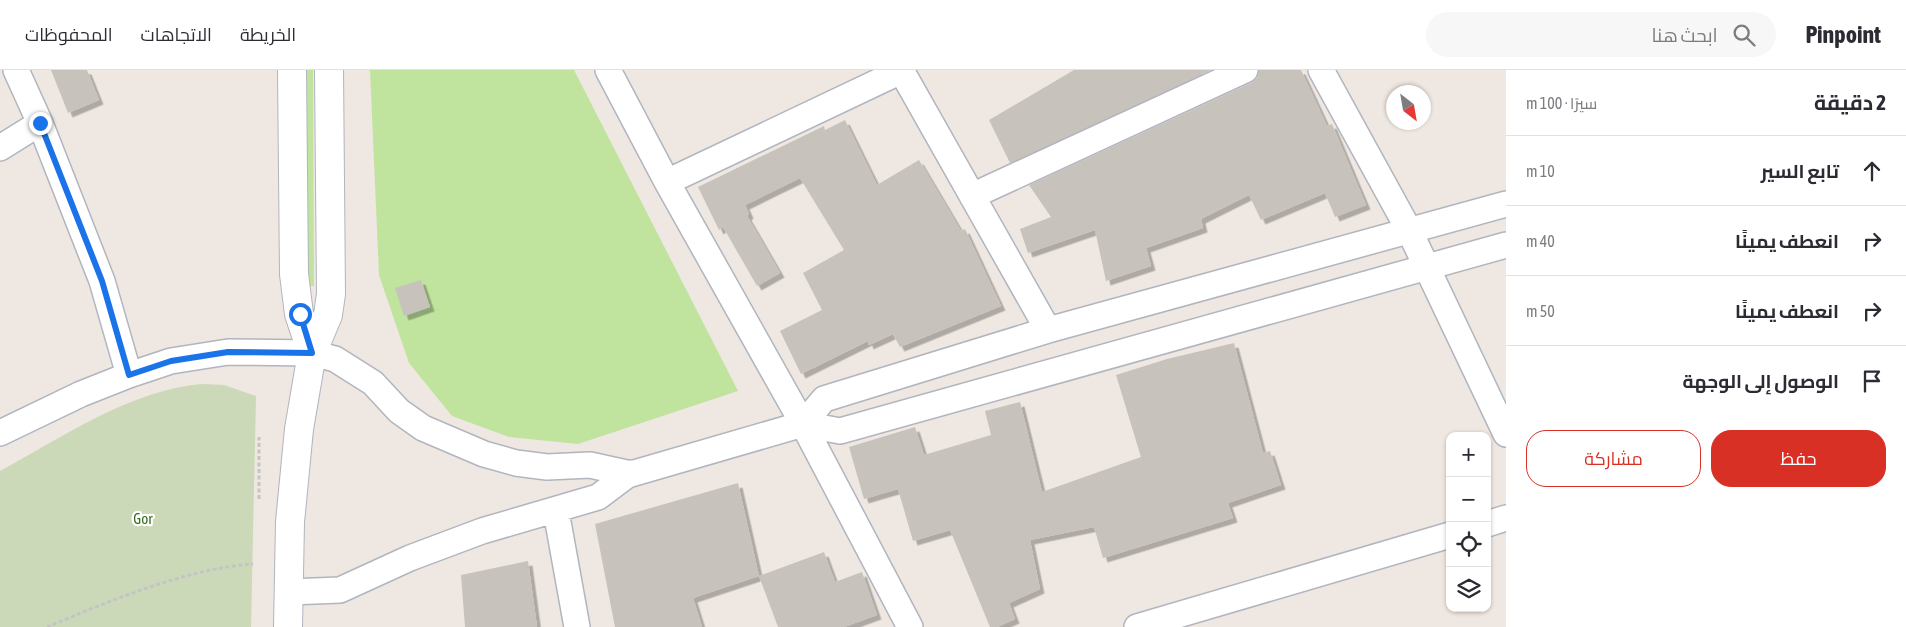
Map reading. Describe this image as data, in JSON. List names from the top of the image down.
{
  "parks": ["Gor"],
  "north": "bottom right",
  "page": {
    "header": "Pinpoint",
    "search": "ابحث هنا",
    "nav": ["الخريطة", "الاتجاهات", "المحفوظات"],
    "heading": ["2 دقيقة", "سيرًا · 100 m"],
    "list": [
      ["تابع السير", "10 m"],
      ["انعطف يمينًا", "40 m"],
      ["انعطف يمينًا", "50 m"],
      "الوصول إلى الوجهة"
    ],
    "buttons": ["حفظ", "مشاركة"],
    "map_buttons": ["+", "−"]
  }
}
